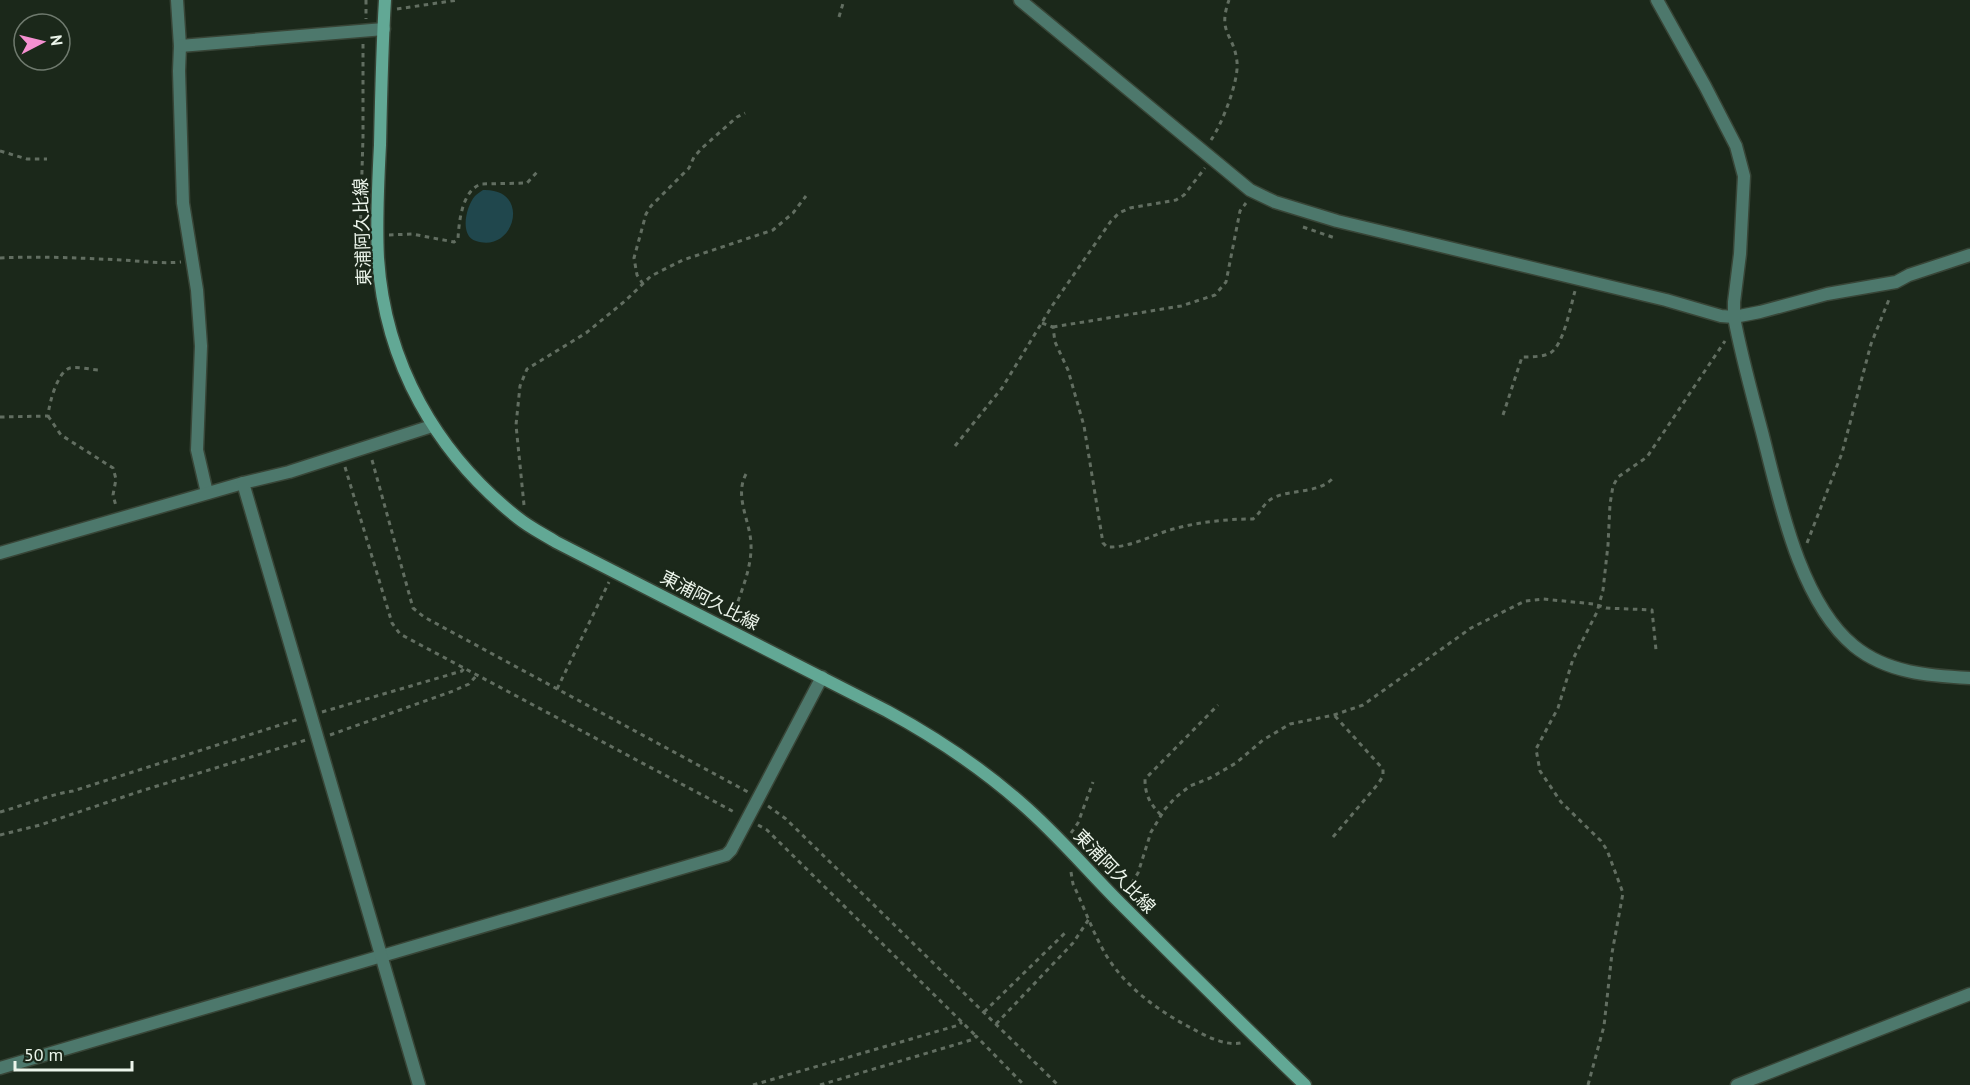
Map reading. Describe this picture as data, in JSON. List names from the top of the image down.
{
  "streets": {
    "main road": ["東浦阿久比線"]
  },
  "scale_bar": "50 m",
  "north": "right"
}
